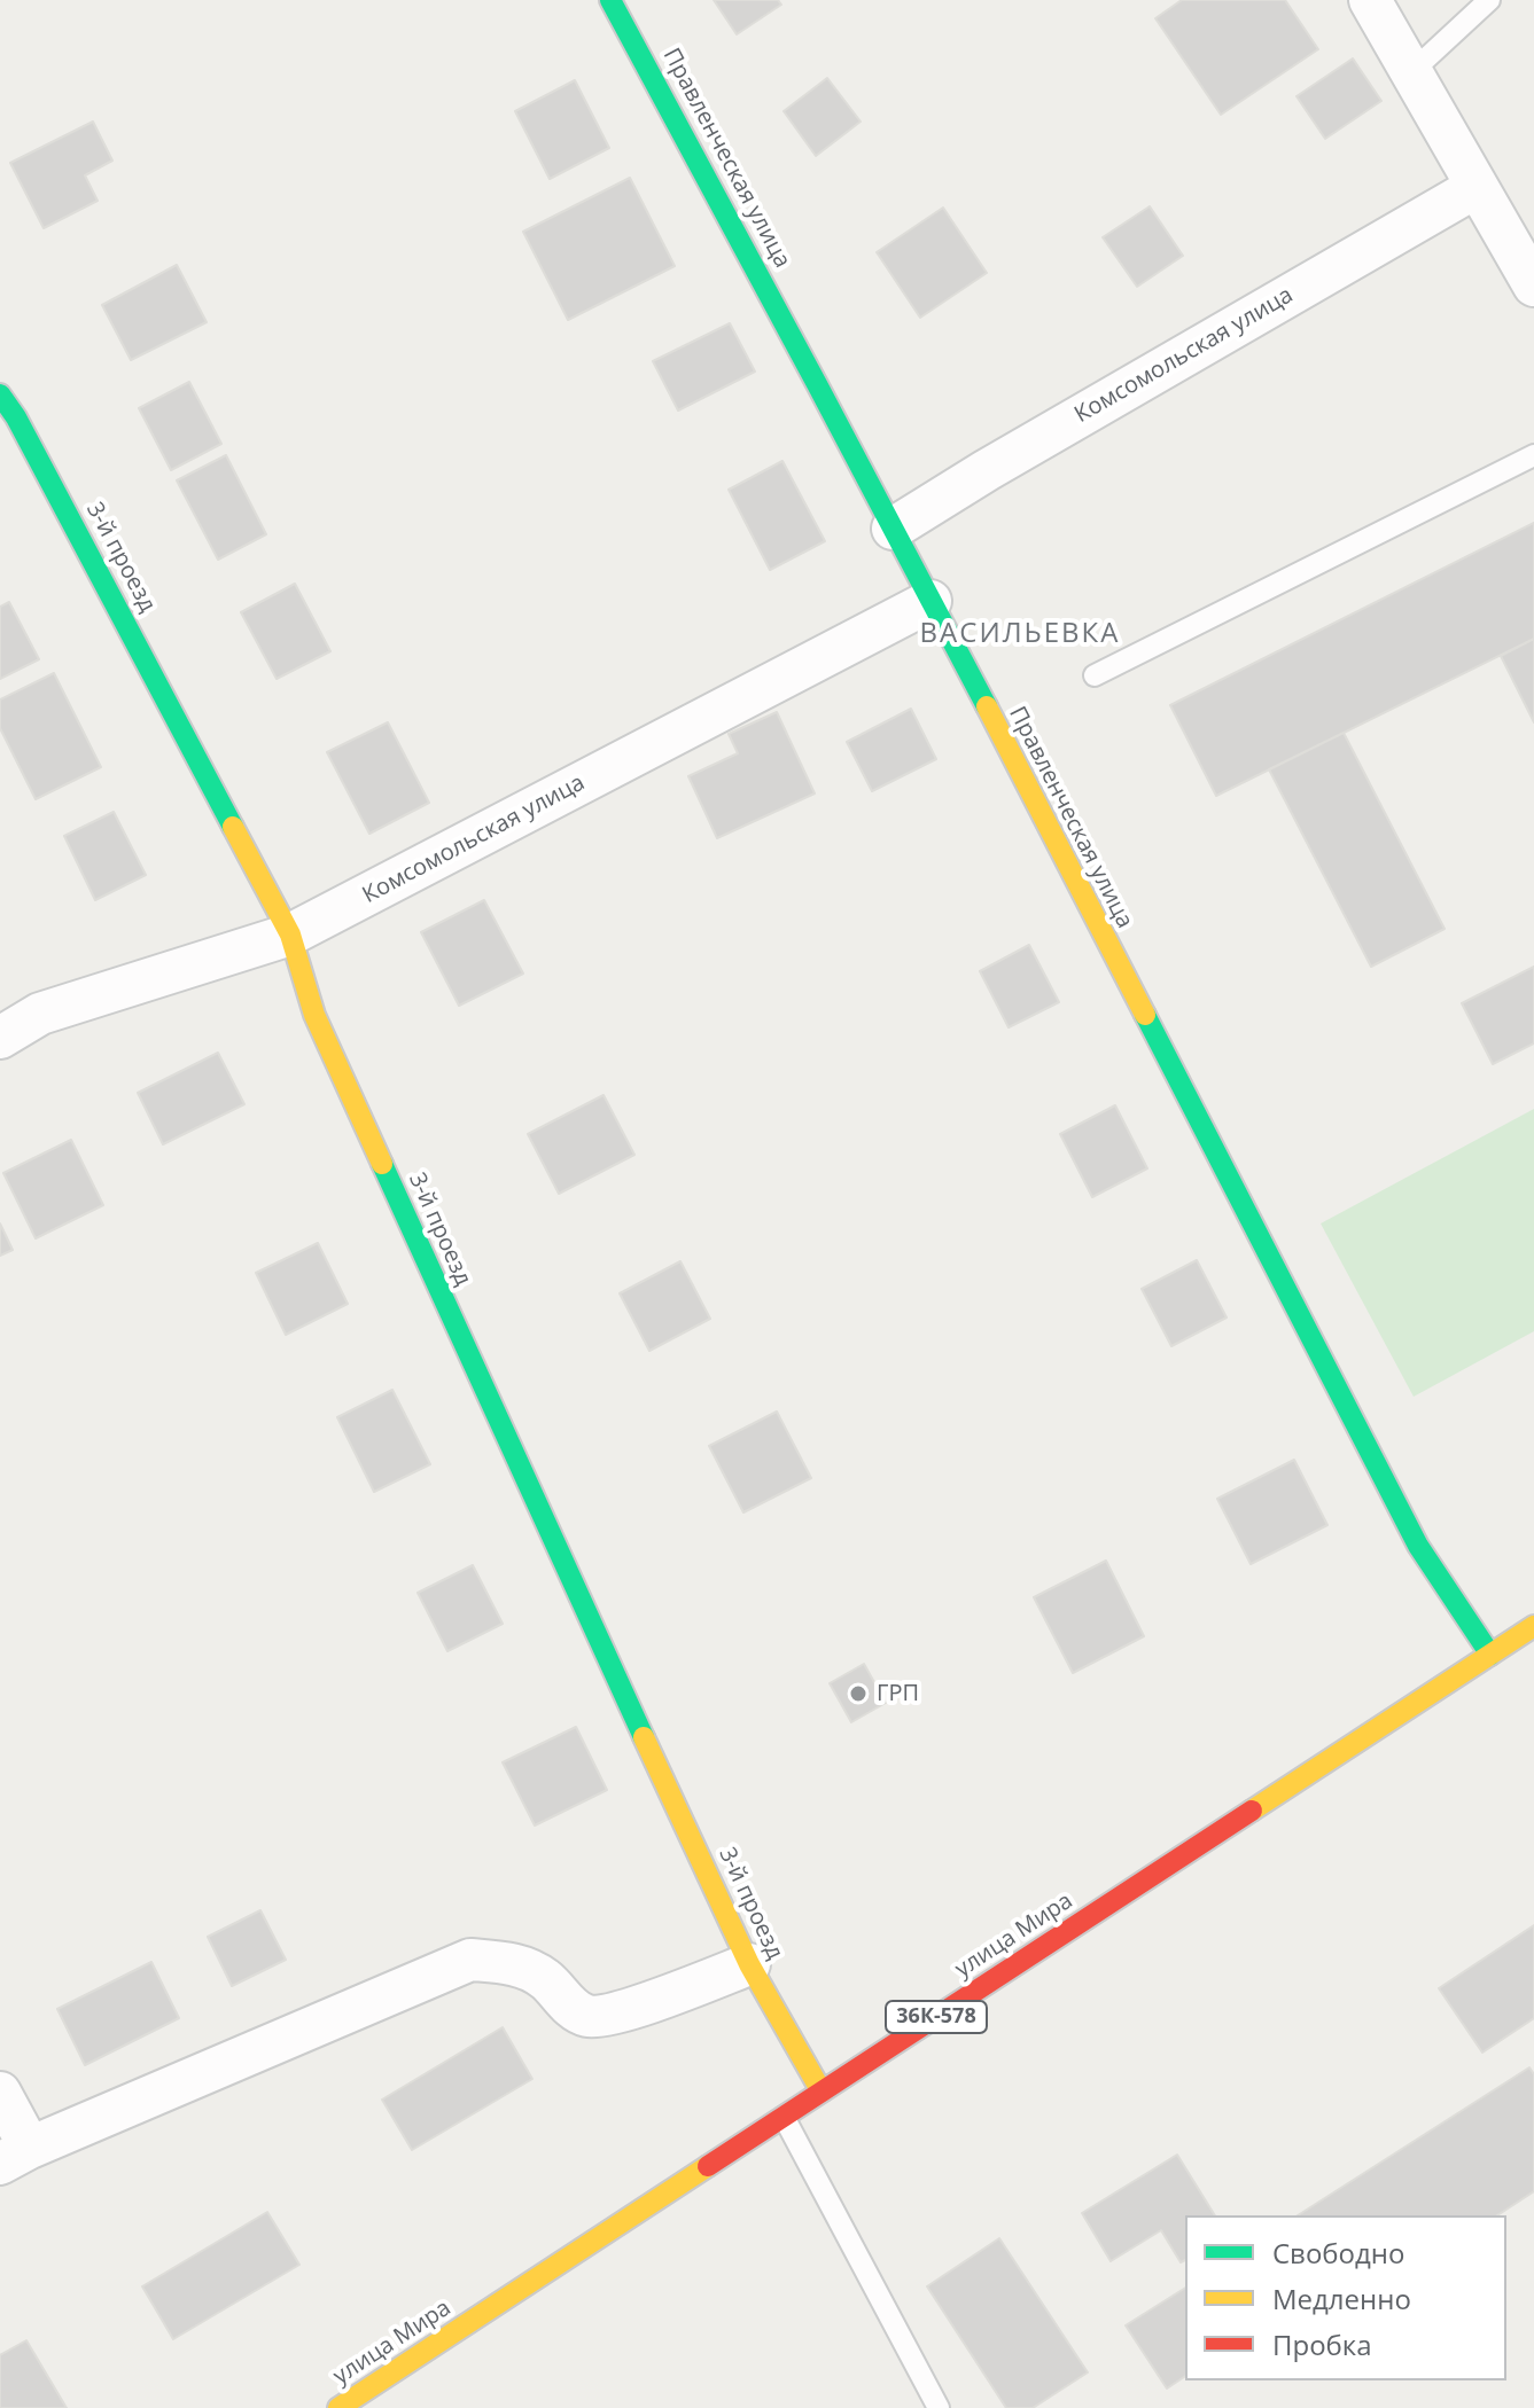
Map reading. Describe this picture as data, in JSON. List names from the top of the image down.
{
  "streets": {
    "street": [
      "Правленческая улица",
      "Комсомольская улица",
      "3-й проезд",
      "улица Мира",
      "36К-578"
    ]
  },
  "crossings": [
    ["Правленческая улица", "Комсомольская улица"],
    ["Правленческая улица", "улица Мира"],
    ["Комсомольская улица", "3-й проезд"],
    ["3-й проезд", "улица Мира"]
  ],
  "districts": ["ВАСИЛЬЕВКА"],
  "places": ["ГРП"],
  "legend": ["Свободно", "Медленно", "Пробка"]
}
